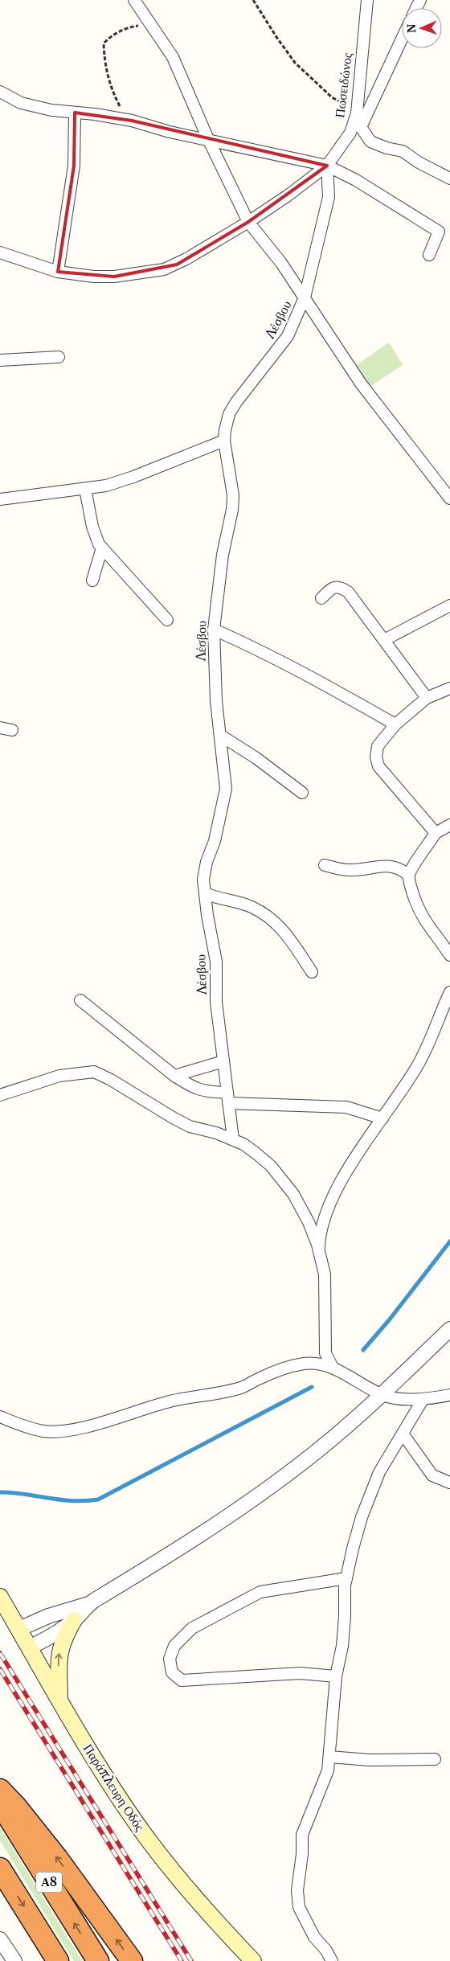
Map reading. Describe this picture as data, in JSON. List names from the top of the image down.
{
  "streets": {
    "highway": ["Α8"],
    "main road": ["Παράπλευρη Οδός"],
    "street": ["Πωσειδώνος", "Λέσβου"]
  },
  "crossings": [
    ["Πωσειδώνος", "Λέσβου"]
  ],
  "north": "left"
}
